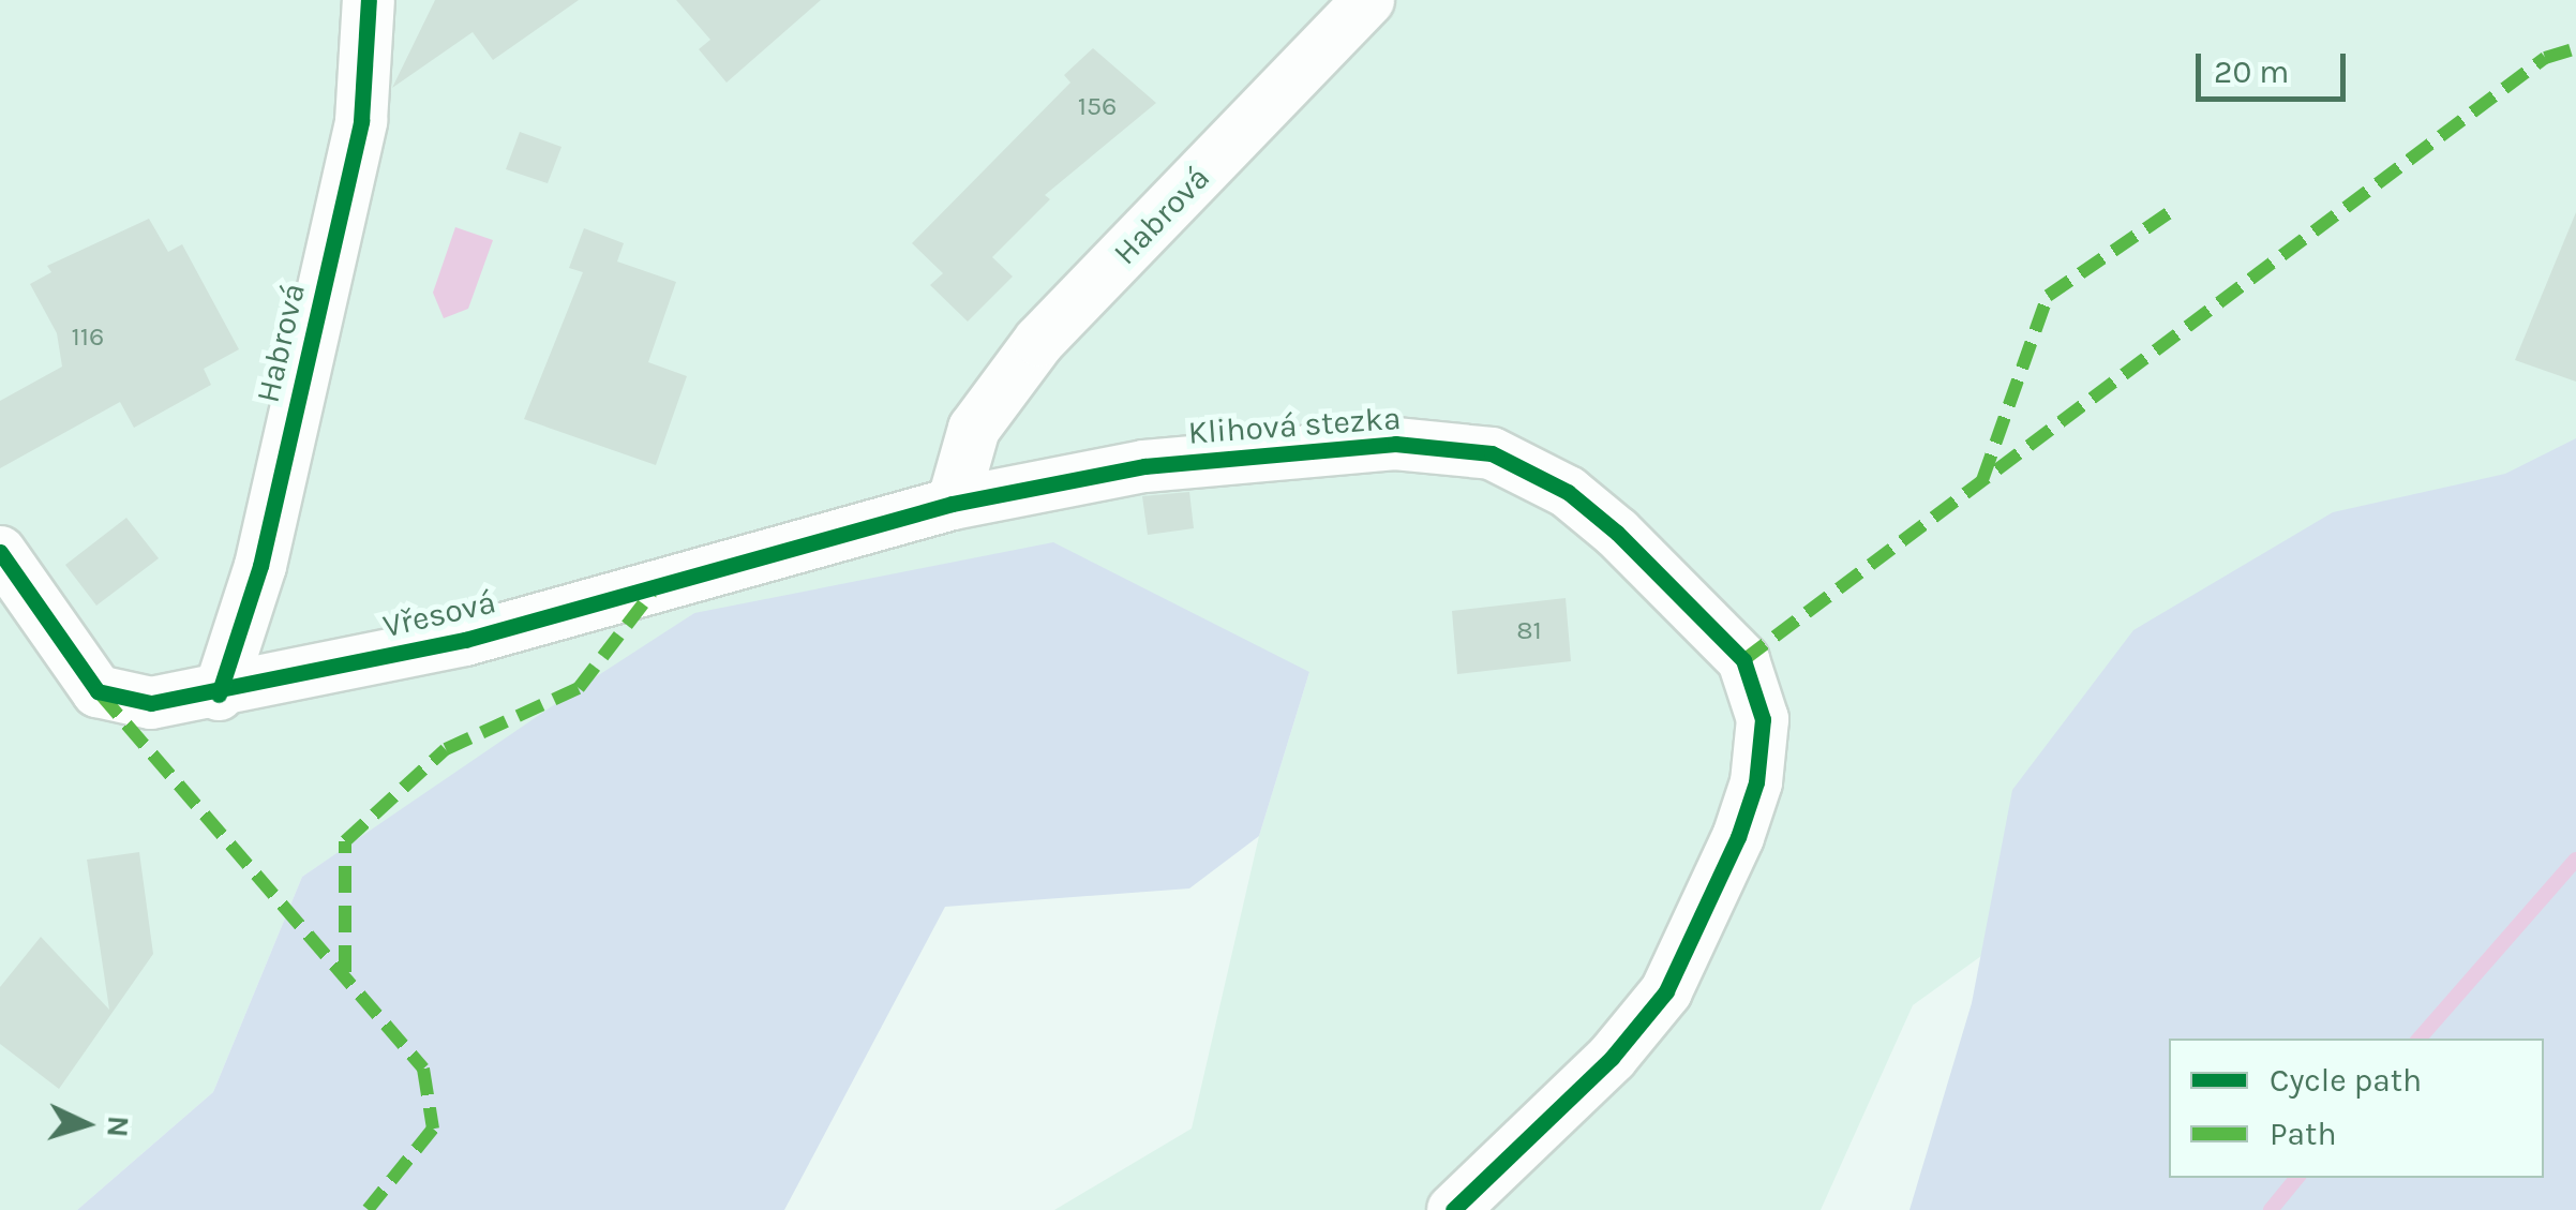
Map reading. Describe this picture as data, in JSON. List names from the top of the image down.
{
  "streets": {
    "street": ["Habrová", "Klihová stezka", "Vřesová"]
  },
  "crossings": [
    ["Habrová", "Klihová stezka"],
    ["Habrová", "Vřesová"],
    ["Klihová stezka", "Vřesová"]
  ],
  "house_numbers": ["156", "116", "81"],
  "legend": ["Cycle path", "Path"],
  "scale_bar": "20 m",
  "north": "right"
}
